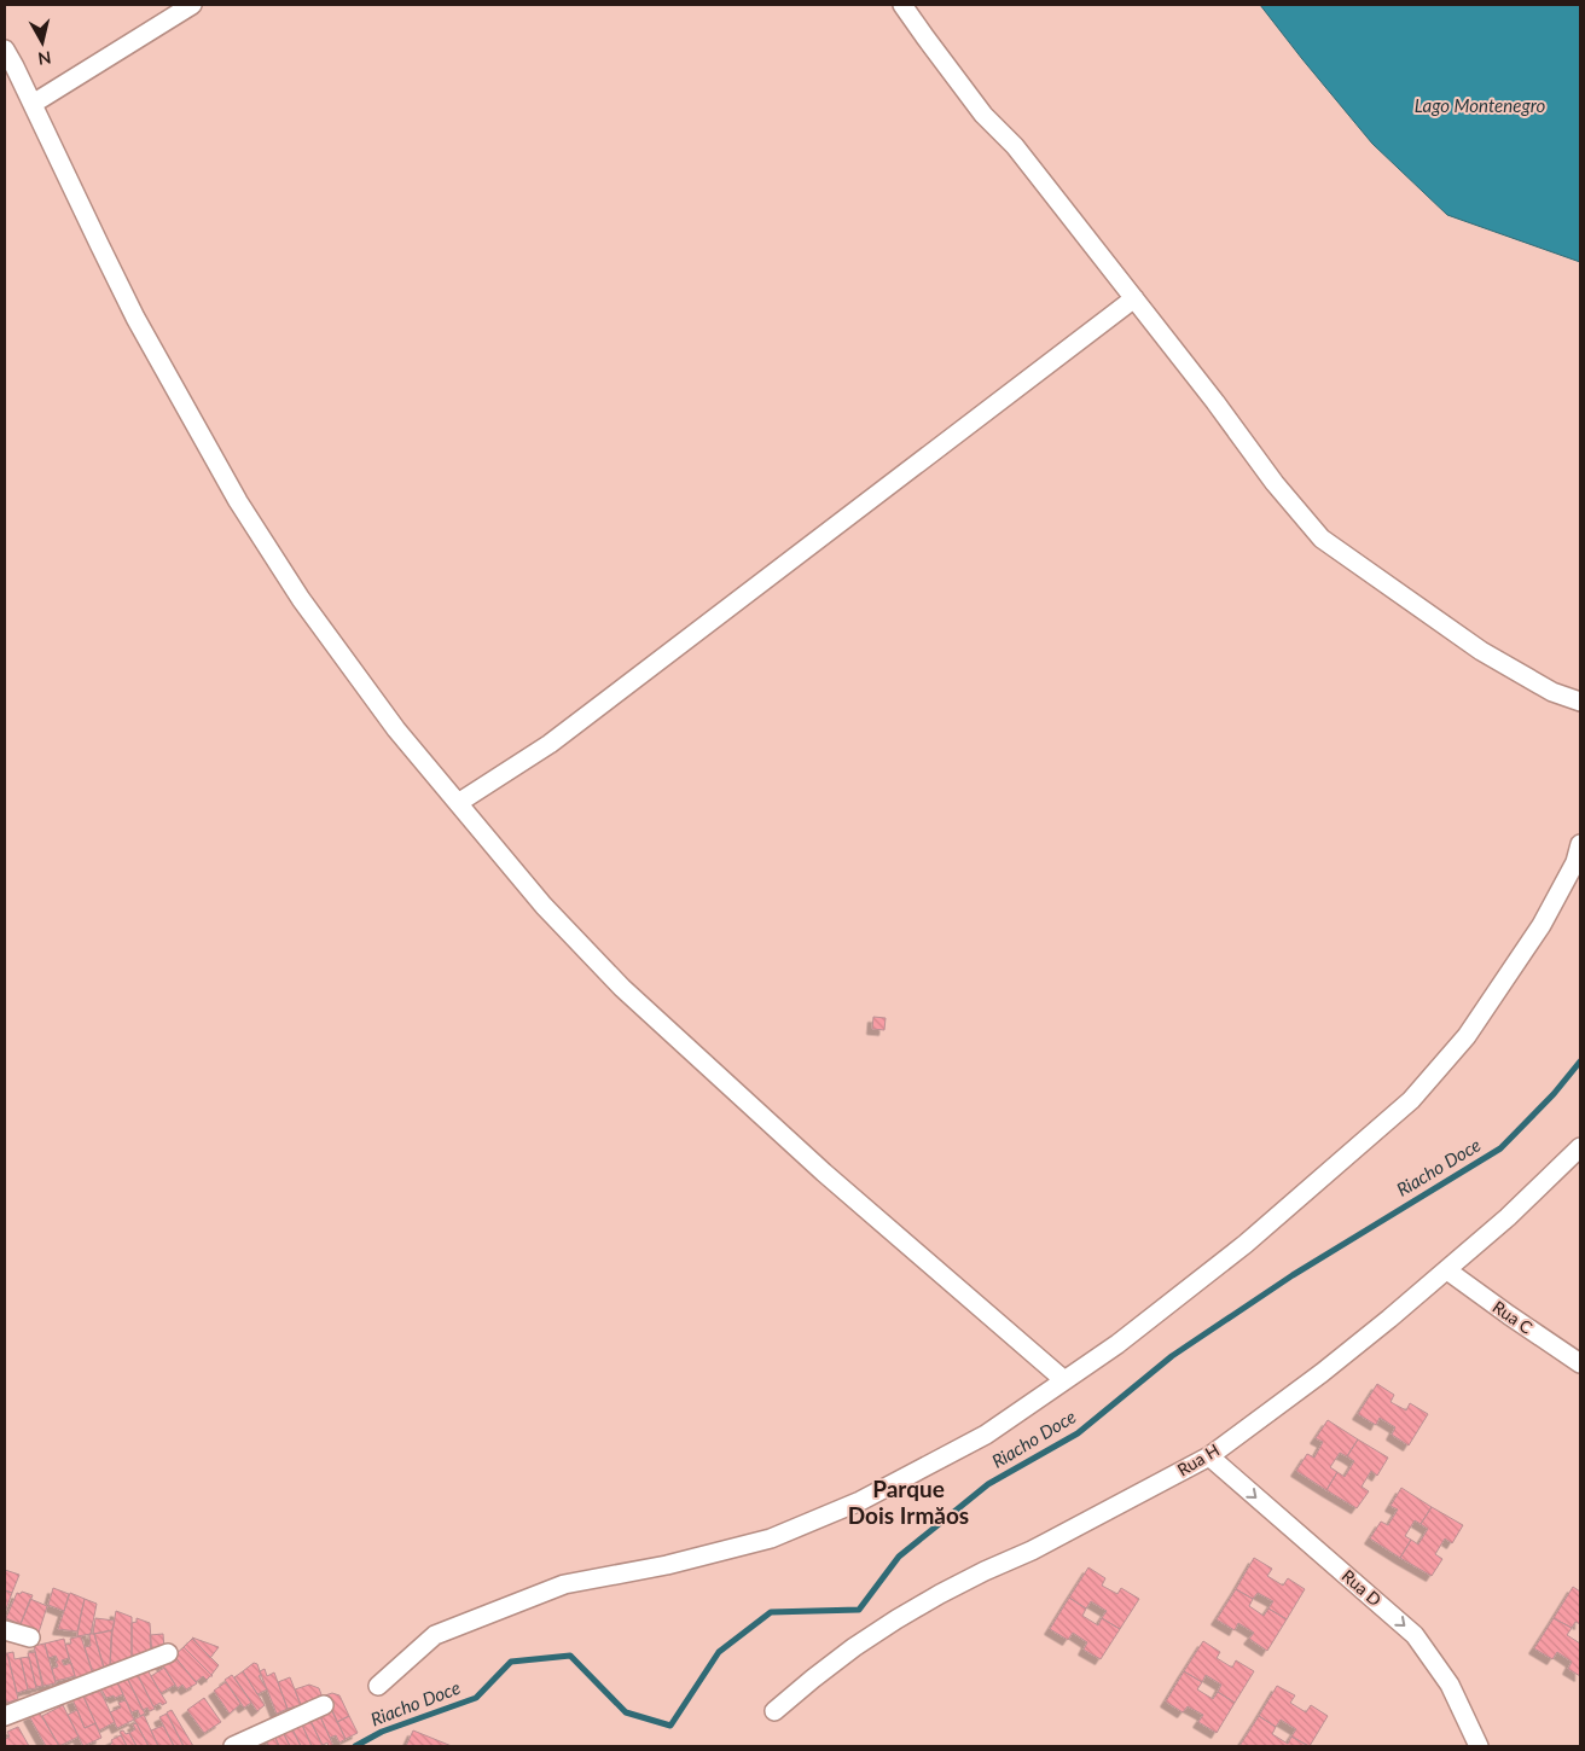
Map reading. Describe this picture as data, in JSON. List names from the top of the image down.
{
  "streets": {
    "street": ["Rua C", "Rua H", "Rua D"]
  },
  "crossings": [
    ["Rua C", "Rua H"],
    ["Rua H", "Rua D"]
  ],
  "one_way": ["Rua D"],
  "districts": ["Parque Dois Irmăos"],
  "water": ["Lago Montenegro", "Riacho Doce"],
  "north": "bottom"
}
